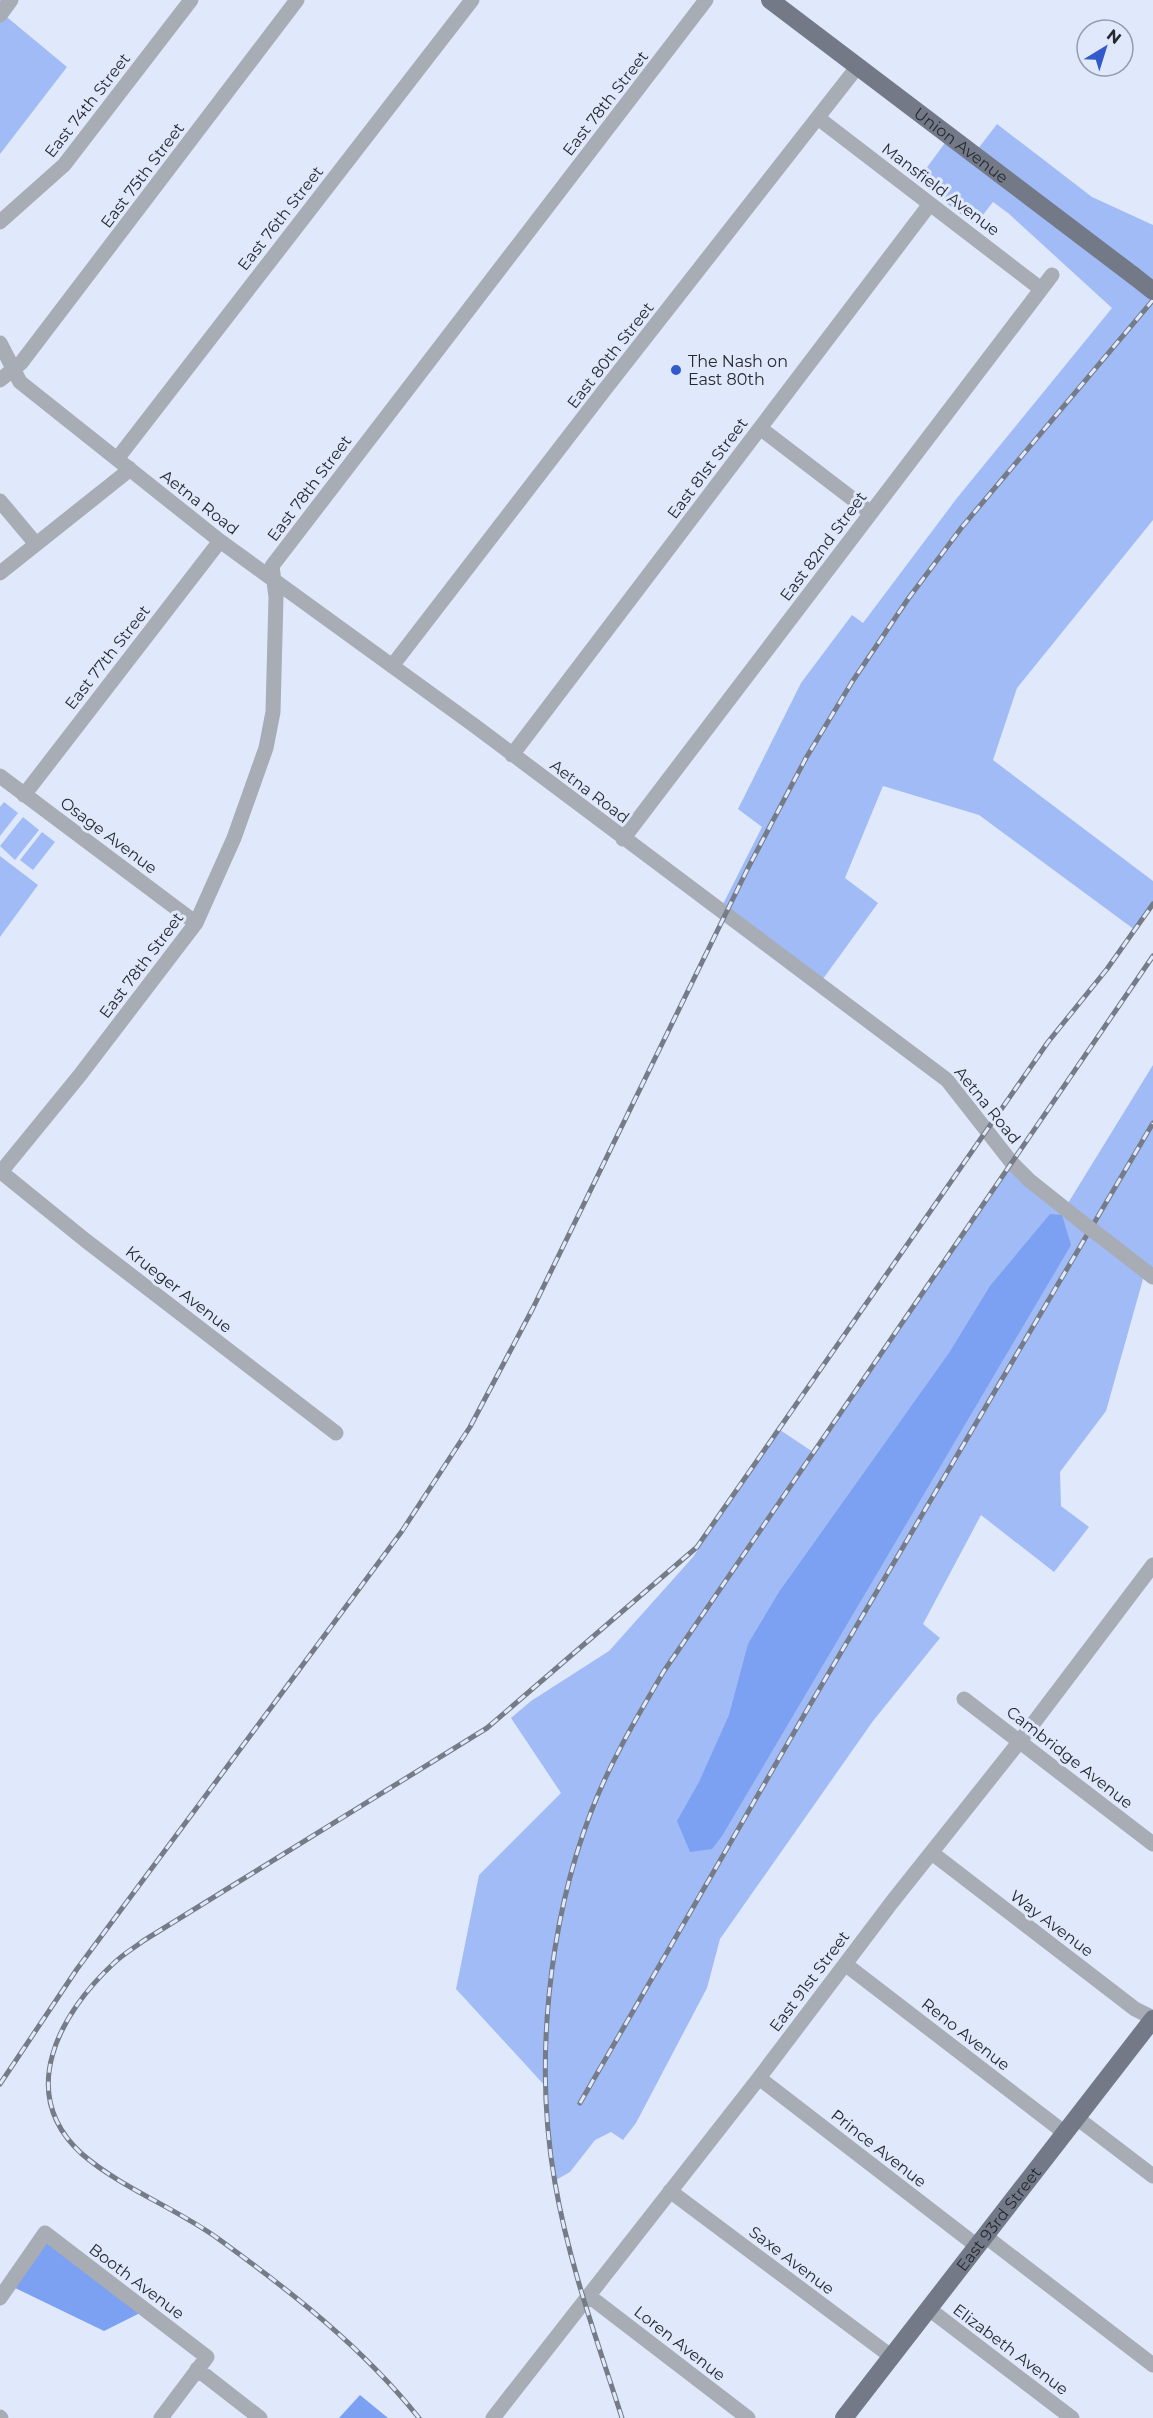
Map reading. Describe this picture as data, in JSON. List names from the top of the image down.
{
  "streets": {
    "main road": ["Union Avenue", "East 93rd Street"],
    "street": [
      "East 78th Street",
      "East 74th Street",
      "East 75th Street",
      "Mansfield Avenue",
      "East 76th Street",
      "East 80th Street",
      "East 81st Street",
      "Aetna Road",
      "East 82nd Street",
      "East 77th Street",
      "Osage Avenue",
      "Krueger Avenue",
      "Cambridge Avenue",
      "Way Avenue",
      "East 91st Street",
      "Reno Avenue",
      "Prince Avenue",
      "Saxe Avenue",
      "Booth Avenue",
      "Loren Avenue",
      "Elizabeth Avenue"
    ]
  },
  "crossings": [
    ["East 78th Street", "Aetna Road"],
    ["East 78th Street", "Osage Avenue"],
    ["East 78th Street", "Krueger Avenue"],
    ["Union Avenue", "East 80th Street"],
    ["East 75th Street", "Aetna Road"],
    ["Mansfield Avenue", "East 80th Street"],
    ["Mansfield Avenue", "East 81st Street"],
    ["Mansfield Avenue", "East 82nd Street"],
    ["East 76th Street", "Aetna Road"],
    ["East 80th Street", "Aetna Road"],
    ["East 81st Street", "Aetna Road"],
    ["Aetna Road", "East 82nd Street"],
    ["Aetna Road", "East 77th Street"],
    ["East 77th Street", "Osage Avenue"],
    ["Cambridge Avenue", "East 91st Street"],
    ["Way Avenue", "East 91st Street"],
    ["Way Avenue", "East 93rd Street"],
    ["East 91st Street", "Reno Avenue"],
    ["East 91st Street", "Prince Avenue"],
    ["East 91st Street", "Saxe Avenue"],
    ["East 91st Street", "Loren Avenue"],
    ["Reno Avenue", "East 93rd Street"],
    ["Prince Avenue", "East 93rd Street"],
    ["East 93rd Street", "Saxe Avenue"],
    ["East 93rd Street", "Elizabeth Avenue"]
  ],
  "places": ["The Nash on East 80th"],
  "north": "top right"
}
